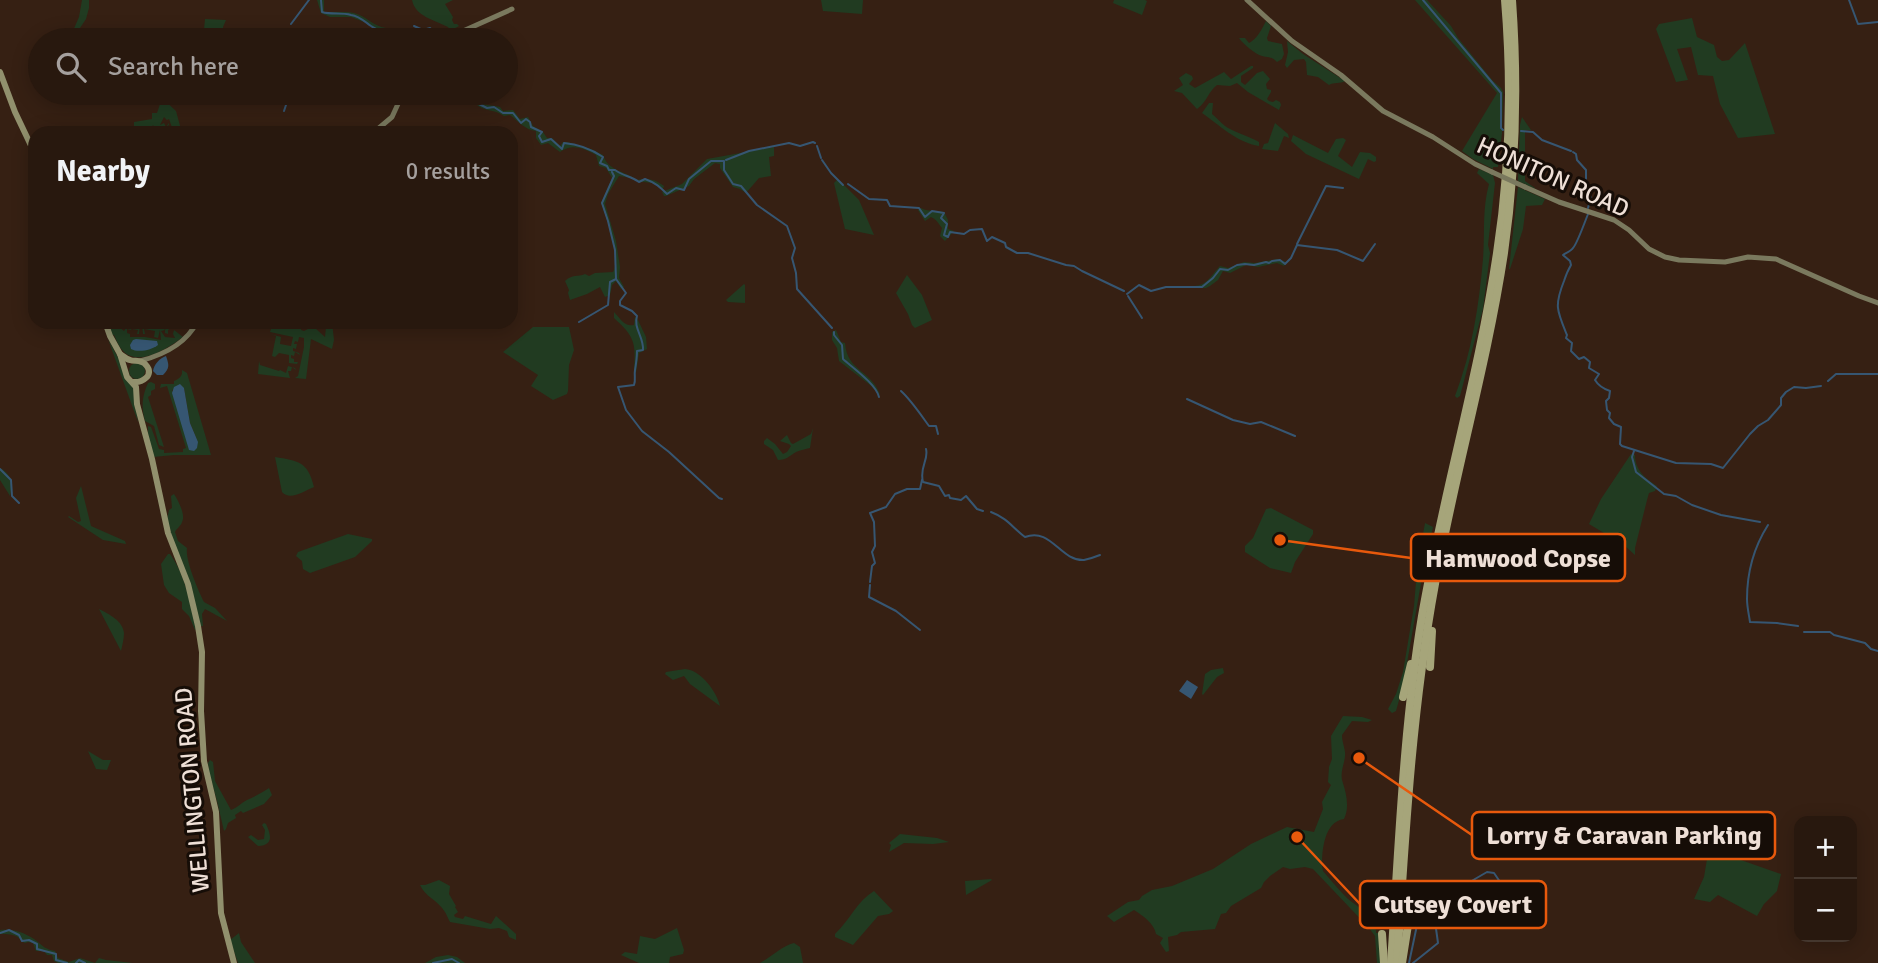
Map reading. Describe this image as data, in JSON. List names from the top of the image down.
{
  "streets": {
    "main road": ["WELLINGTON ROAD"],
    "street": ["HONITON ROAD"]
  },
  "places": ["Hamwood Copse", "Lorry & Caravan Parking", "Cutsey Covert"],
  "page": {
    "search": "Search here",
    "heading": ["Nearby", "0 results"],
    "map_buttons": ["+", "−"]
  }
}
